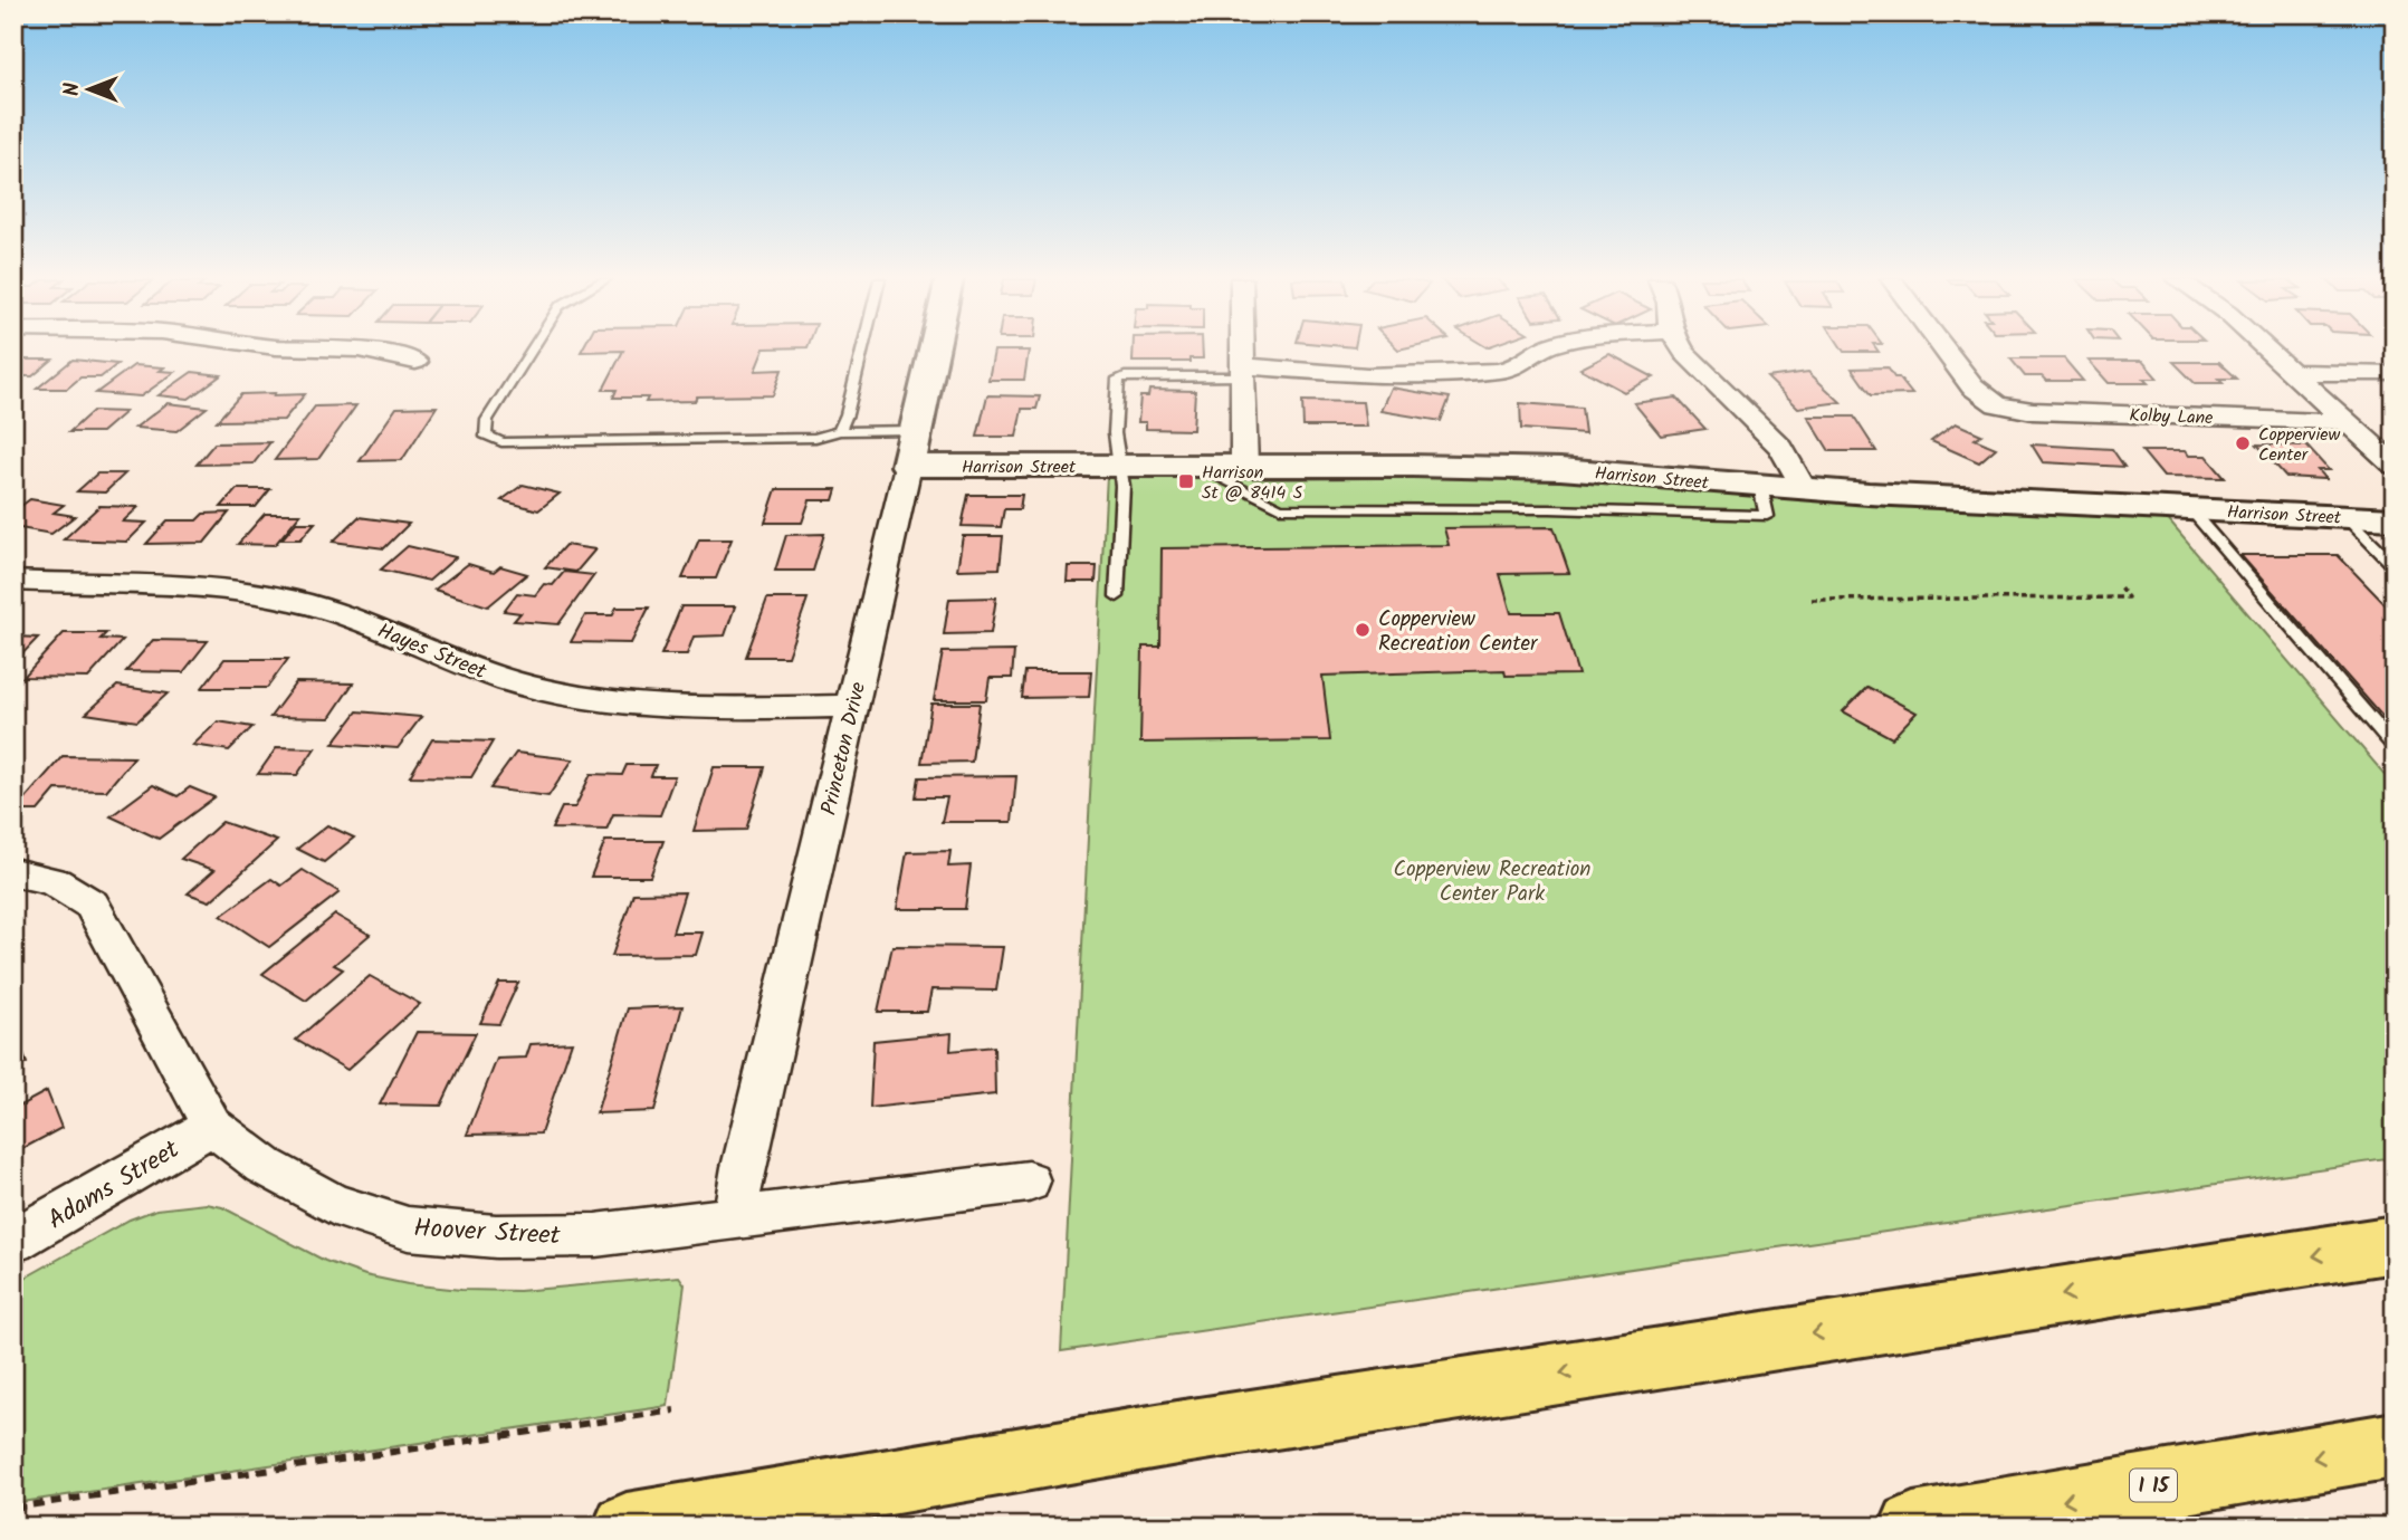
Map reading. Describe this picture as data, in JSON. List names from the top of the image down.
{
  "streets": {
    "highway": ["I 15"],
    "street": [
      "Kolby Lane",
      "Harrison Street",
      "Hayes Street",
      "Princeton Drive",
      "Adams Street",
      "Hoover Street"
    ]
  },
  "crossings": [
    ["Harrison Street", "Princeton Drive"],
    ["Hayes Street", "Princeton Drive"],
    ["Princeton Drive", "Hoover Street"],
    ["Adams Street", "Hoover Street"]
  ],
  "parks": ["Copperview Recreation Center Park"],
  "places": {
    "other": ["Copperview Center", "Copperview Recreation Center"],
    "transit": ["Harrison St @ 8414 S"]
  },
  "north": "left"
}
